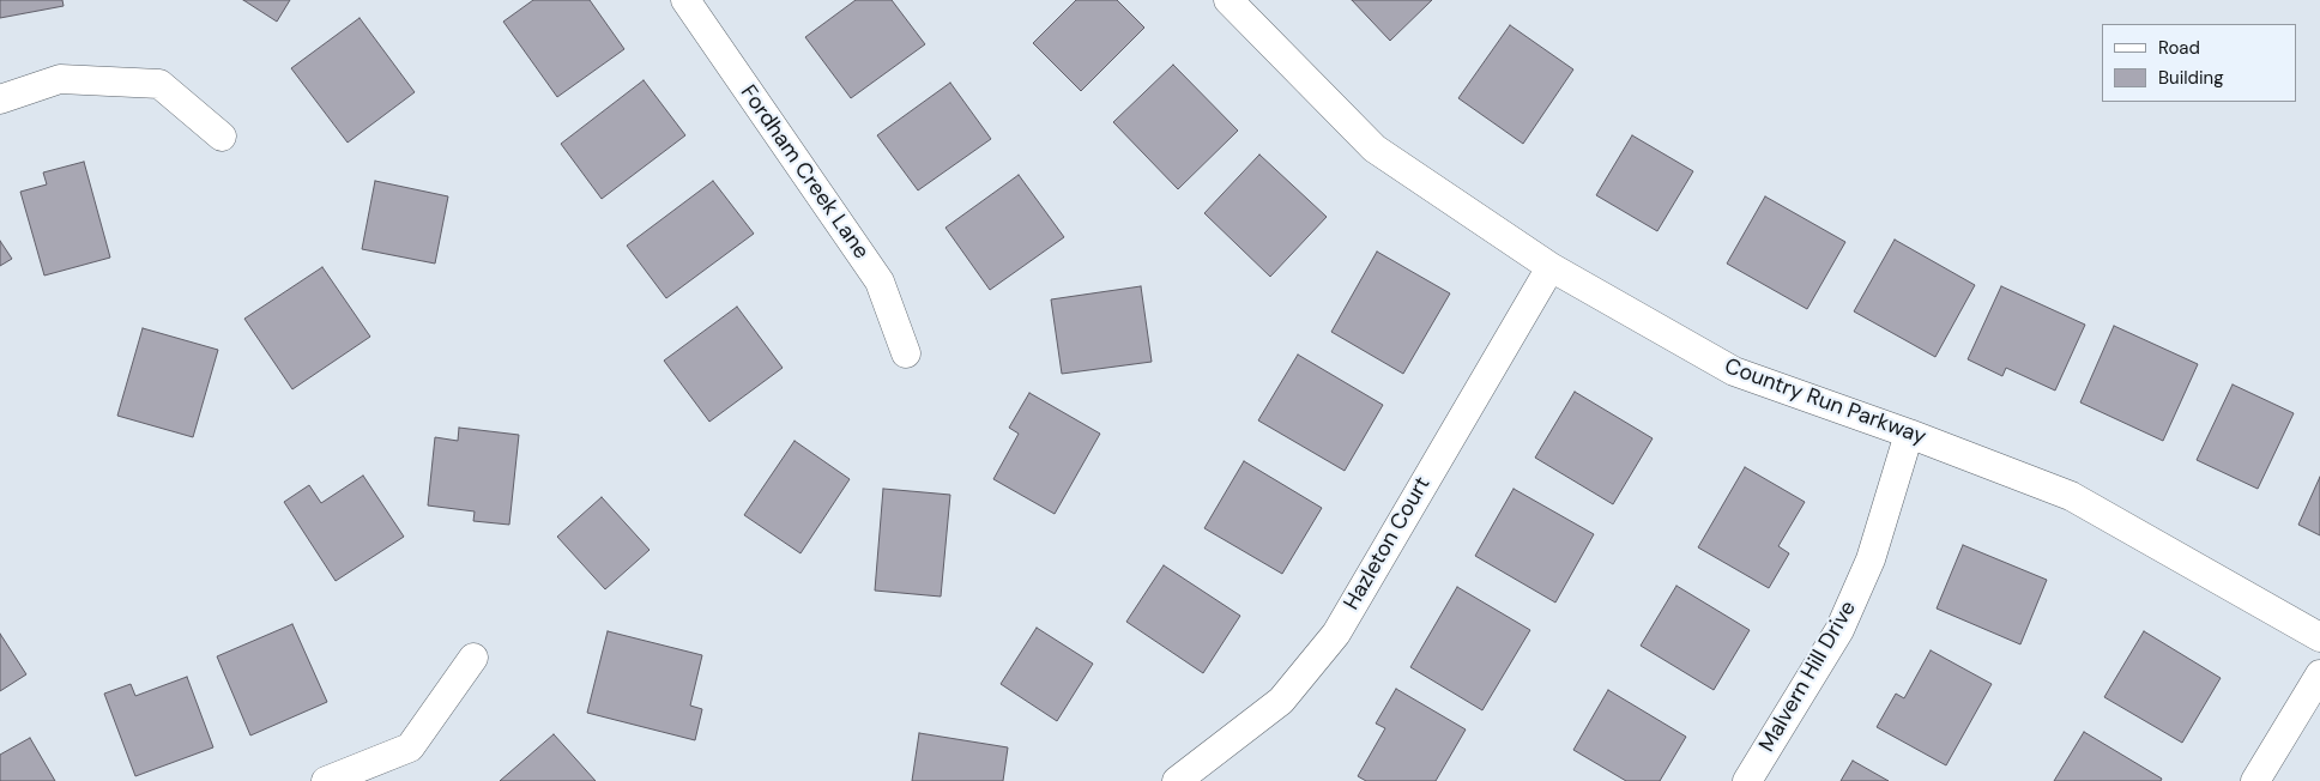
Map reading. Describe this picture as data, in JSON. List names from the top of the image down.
{
  "streets": {
    "street": [
      "Fordham Creek Lane",
      "Country Run Parkway",
      "Hazleton Court",
      "Malvern Hill Drive"
    ]
  },
  "crossings": [
    ["Country Run Parkway", "Hazleton Court"],
    ["Country Run Parkway", "Malvern Hill Drive"]
  ],
  "legend": ["Road", "Building"]
}
